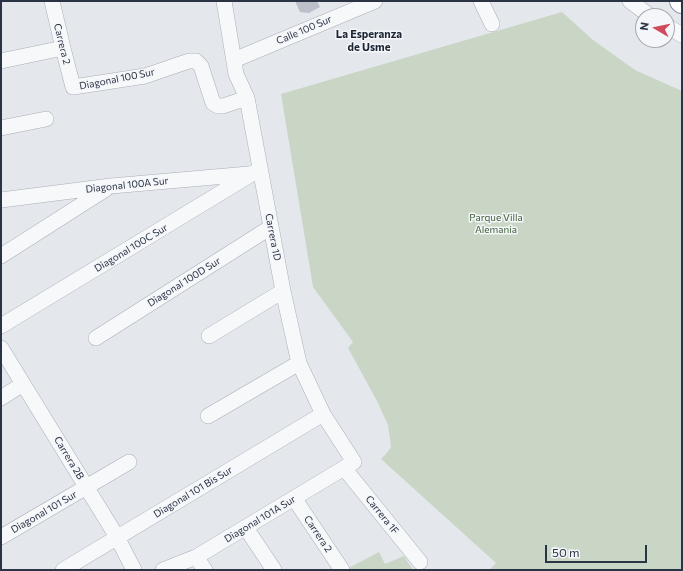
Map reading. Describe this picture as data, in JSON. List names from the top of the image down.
{
  "streets": {
    "street": [
      "Calle 100 Sur",
      "Carrera 2",
      "Diagonal 100 Sur",
      "Diagonal 100A Sur",
      "Carrera 1D",
      "Diagonal 100C Sur",
      "Diagonal 100D Sur",
      "Carrera 2B",
      "Diagonal 101 Bis Sur",
      "Diagonal 101 Sur",
      "Carrera 1F",
      "Diagonal 101A Sur"
    ]
  },
  "crossings": [
    ["Calle 100 Sur", "Carrera 1D"],
    ["Carrera 2", "Diagonal 100 Sur"],
    ["Carrera 2", "Diagonal 101A Sur"],
    ["Diagonal 100 Sur", "Carrera 1D"],
    ["Diagonal 100A Sur", "Carrera 1D"],
    ["Diagonal 100A Sur", "Diagonal 100C Sur"],
    ["Carrera 1D", "Diagonal 100C Sur"],
    ["Carrera 1D", "Diagonal 100D Sur"],
    ["Carrera 1D", "Diagonal 101 Bis Sur"],
    ["Carrera 1D", "Carrera 1F"],
    ["Carrera 1D", "Diagonal 101A Sur"],
    ["Carrera 2B", "Diagonal 101 Bis Sur"],
    ["Carrera 2B", "Diagonal 101 Sur"],
    ["Carrera 1F", "Diagonal 101A Sur"]
  ],
  "districts": ["La Esperanza de Usme"],
  "parks": ["Parque Villa Alemania"],
  "scale_bar": "50 m",
  "north": "left"
}
